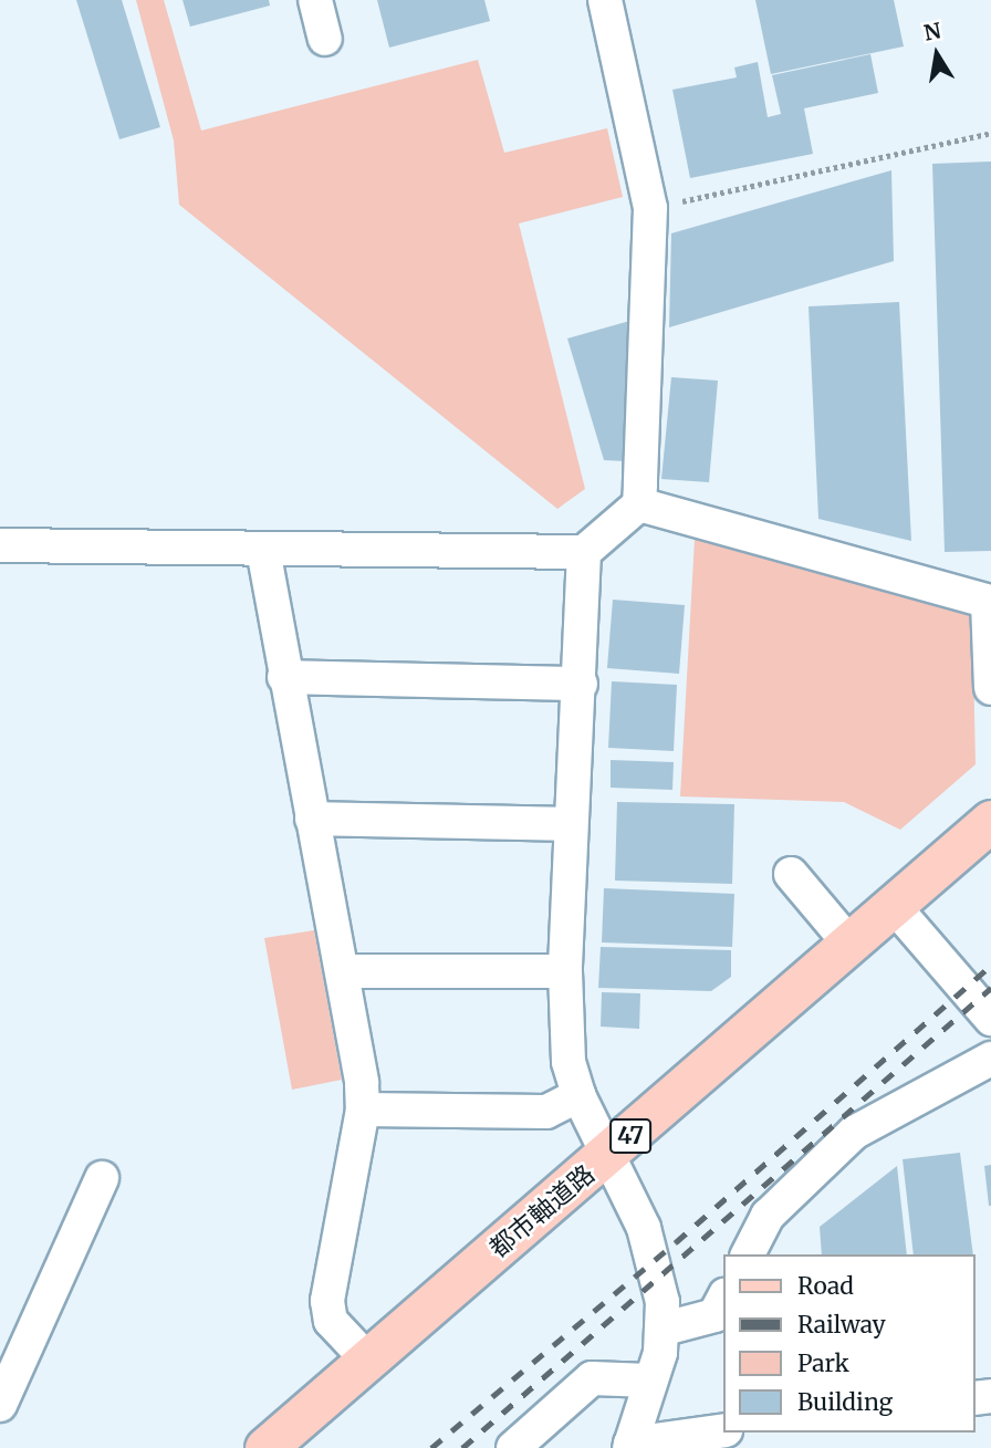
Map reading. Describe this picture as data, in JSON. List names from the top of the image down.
{
  "streets": {
    "main road": ["47", "都市軸道路"]
  },
  "legend": [
    "Road",
    "Railway",
    "Park",
    "Building"
  ],
  "north": "top"
}
